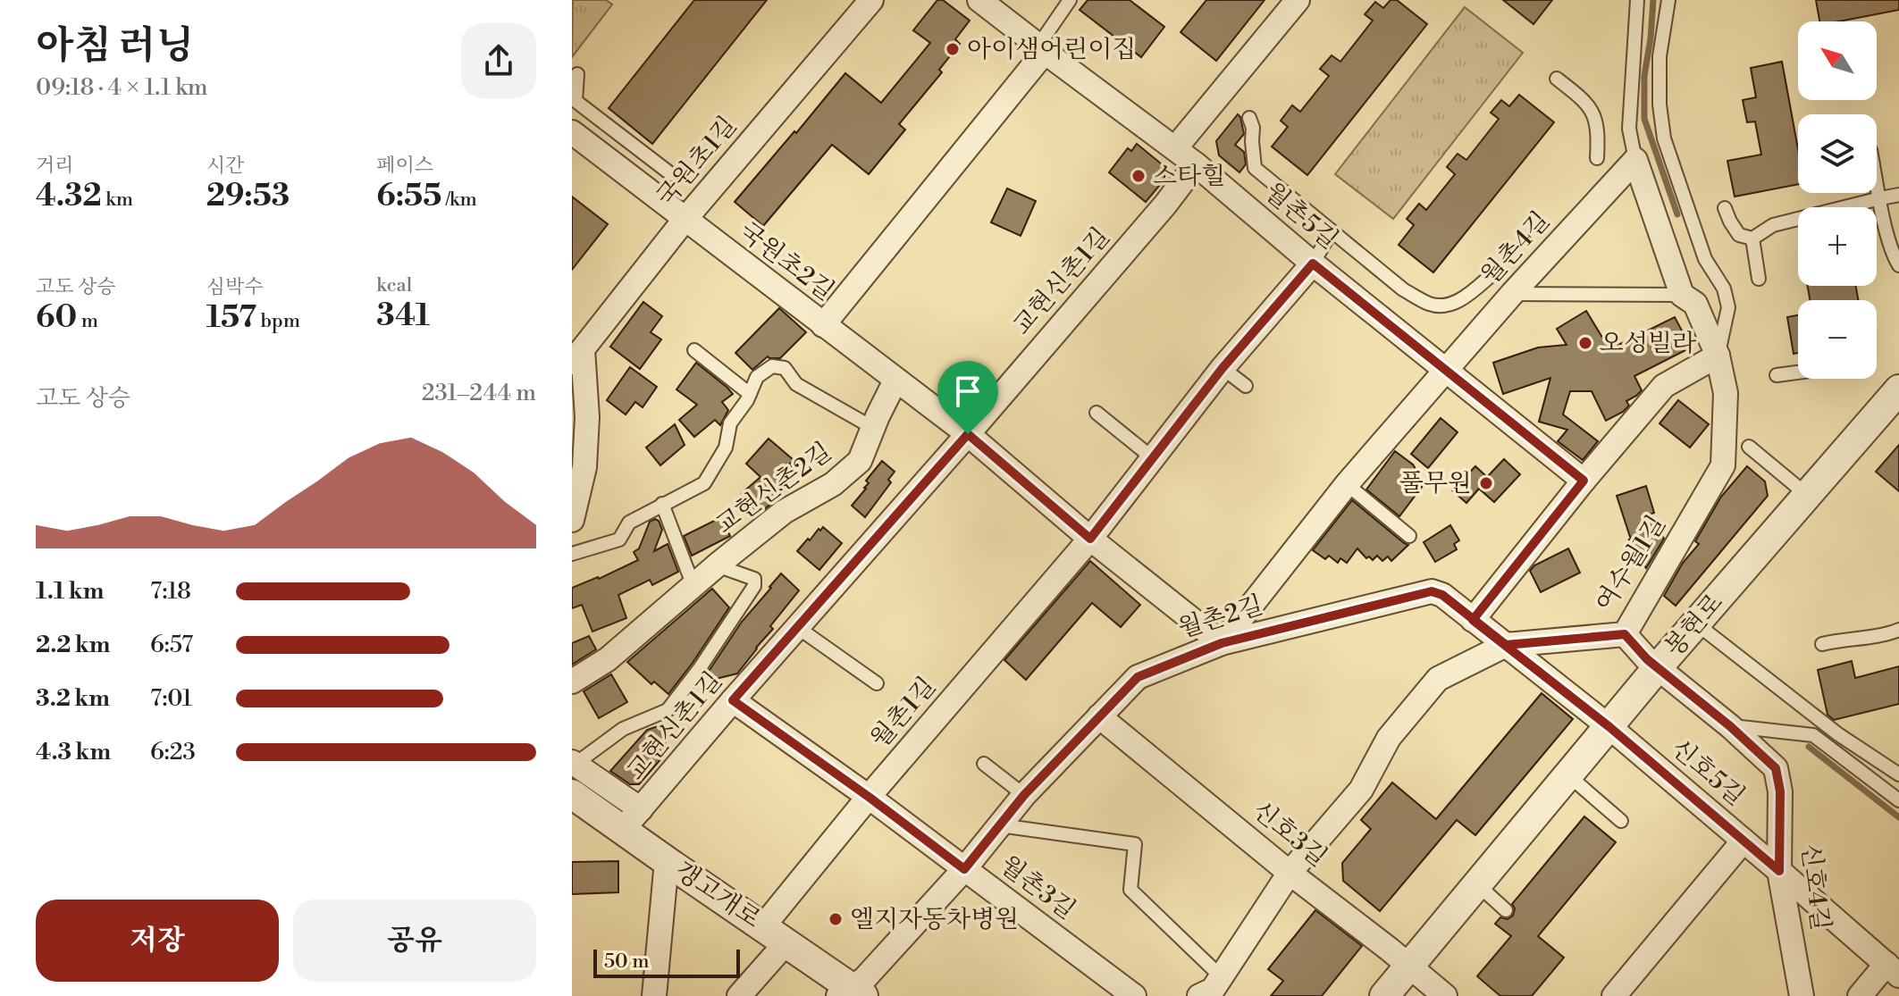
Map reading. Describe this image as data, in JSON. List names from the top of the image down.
{
  "streets": {
    "street": [
      "국원초1길",
      "월촌5길",
      "월촌4길",
      "국원초2길",
      "교현신촌1길",
      "교현신촌2길",
      "여수월1길",
      "월촌2길",
      "봉현로",
      "월촌1길",
      "신호5길",
      "신호3길",
      "신호4길",
      "월촌3길",
      "갱고개로"
    ]
  },
  "crossings": [
    ["국원초1길", "국원초2길"],
    ["월촌5길", "월촌4길"],
    ["월촌5길", "교현신촌1길"],
    ["월촌5길", "월촌1길"],
    ["월촌4길", "월촌2길"],
    ["국원초2길", "교현신촌1길"],
    ["국원초2길", "교현신촌2길"],
    ["교현신촌1길", "월촌3길"],
    ["교현신촌1길", "갱고개로"],
    ["여수월1길", "월촌2길"],
    ["여수월1길", "신호5길"],
    ["여수월1길", "신호3길"],
    ["여수월1길", "신호4길"],
    ["월촌2길", "신호5길"],
    ["월촌2길", "신호3길"],
    ["월촌2길", "월촌3길"],
    ["월촌2길", "갱고개로"],
    ["봉현로", "신호5길"],
    ["봉현로", "신호3길"],
    ["봉현로", "신호4길"],
    ["월촌1길", "월촌3길"],
    ["월촌1길", "갱고개로"],
    ["신호5길", "신호4길"]
  ],
  "places": [
    "아이샘어린이집",
    "스타힐",
    "오성빌라",
    "풀무원",
    "엘지자동차병원"
  ],
  "scale_bar": "50 m",
  "north": "top left",
  "page": {
    "heading": ["아침 러닝", "09:18 · 4 × 1.1 km"],
    "map_buttons": ["+", "−"],
    "stats": [
      ["거리", "4.32 km"],
      ["시간", "29:53"],
      ["페이스", "6:55 /km"],
      ["고도 상승", "60 m"],
      ["심박수", "157 bpm"],
      ["kcal", "341"]
    ],
    "chart": ["고도 상승", "231–244 m"],
    "list": [
      {
        "name": "1.1 km",
        "note": "7:18"
      },
      {
        "name": "2.2 km",
        "note": "6:57"
      },
      {
        "name": "3.2 km",
        "note": "7:01"
      },
      {
        "name": "4.3 km",
        "note": "6:23"
      }
    ],
    "buttons": ["저장", "공유"],
    "scale": "50 m"
  }
}
